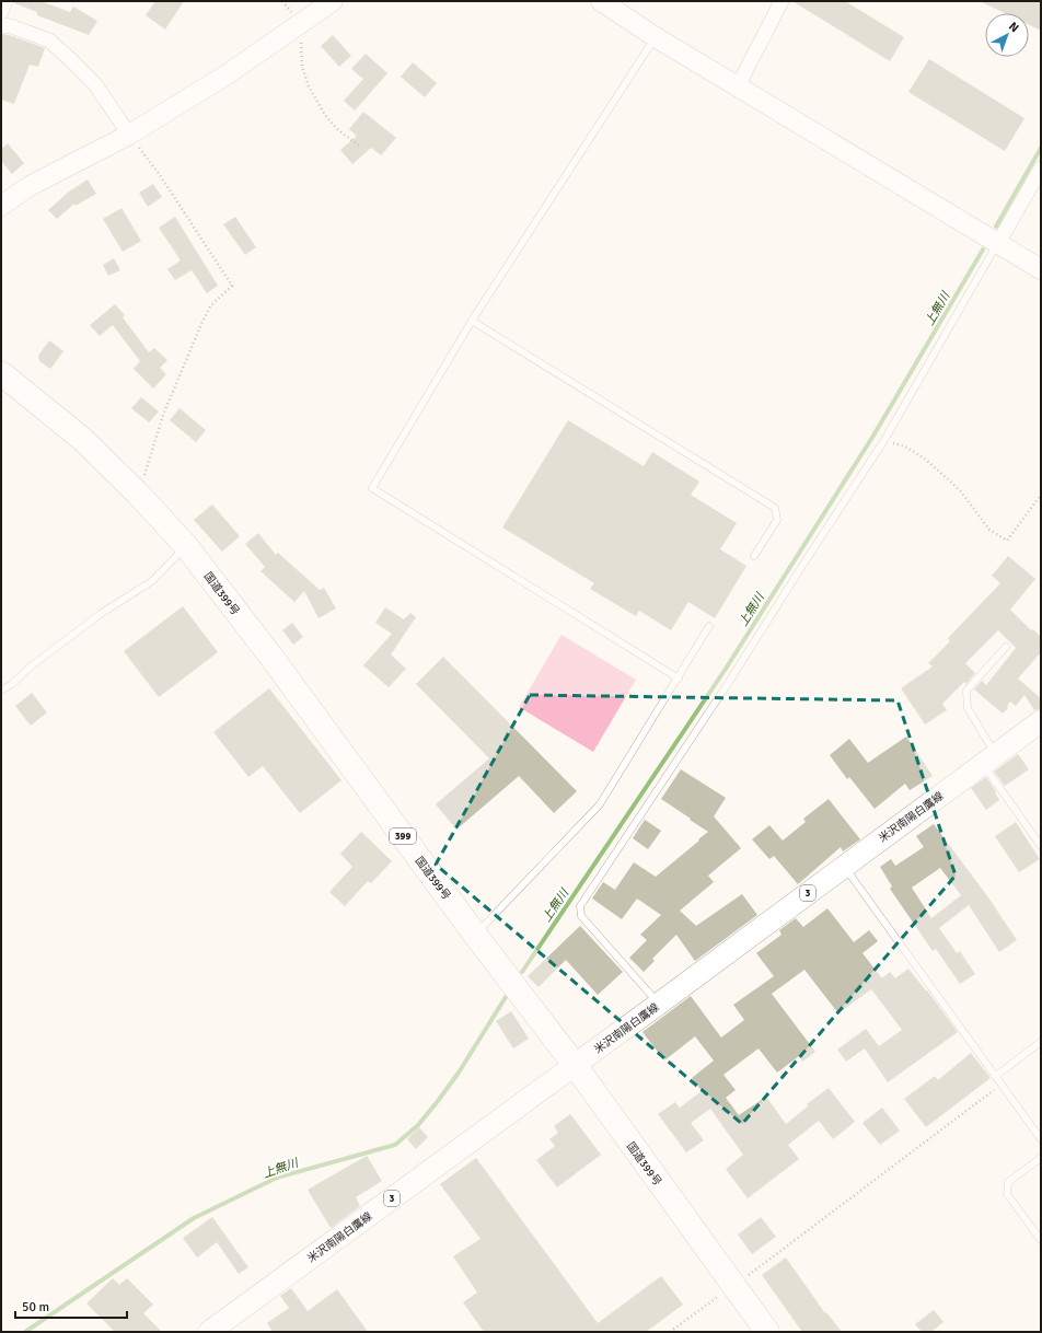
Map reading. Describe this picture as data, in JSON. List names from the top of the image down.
{
  "streets": {
    "highway": ["国道399号", "399"],
    "main road": ["米沢南陽白鷹線", "3"]
  },
  "crossings": [
    ["国道399号", "米沢南陽白鷹線"]
  ],
  "water": ["上無川"],
  "scale_bar": "50 m",
  "north": "top right"
}
